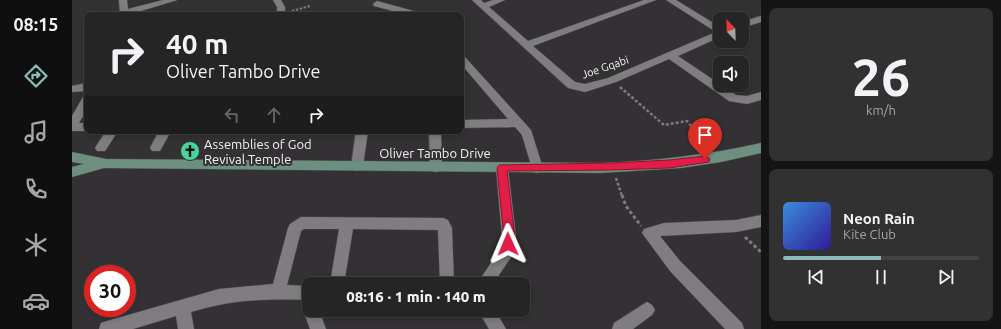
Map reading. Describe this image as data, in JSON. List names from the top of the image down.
{
  "streets": {
    "street": ["Joe Gqabi", "Oliver Tambo Drive"]
  },
  "places": {
    "church": ["Assemblies of God Revival Temple"]
  },
  "north": "top left",
  "page": {
    "tabs": "08:15",
    "tile": ["26", "km/h"],
    "turn": ["40 m", "Oliver Tambo Drive"],
    "song": ["Neon Rain", "Kite Club"],
    "limit": "30",
    "trip": "08:16 · 1 min · 140 m"
  }
}
